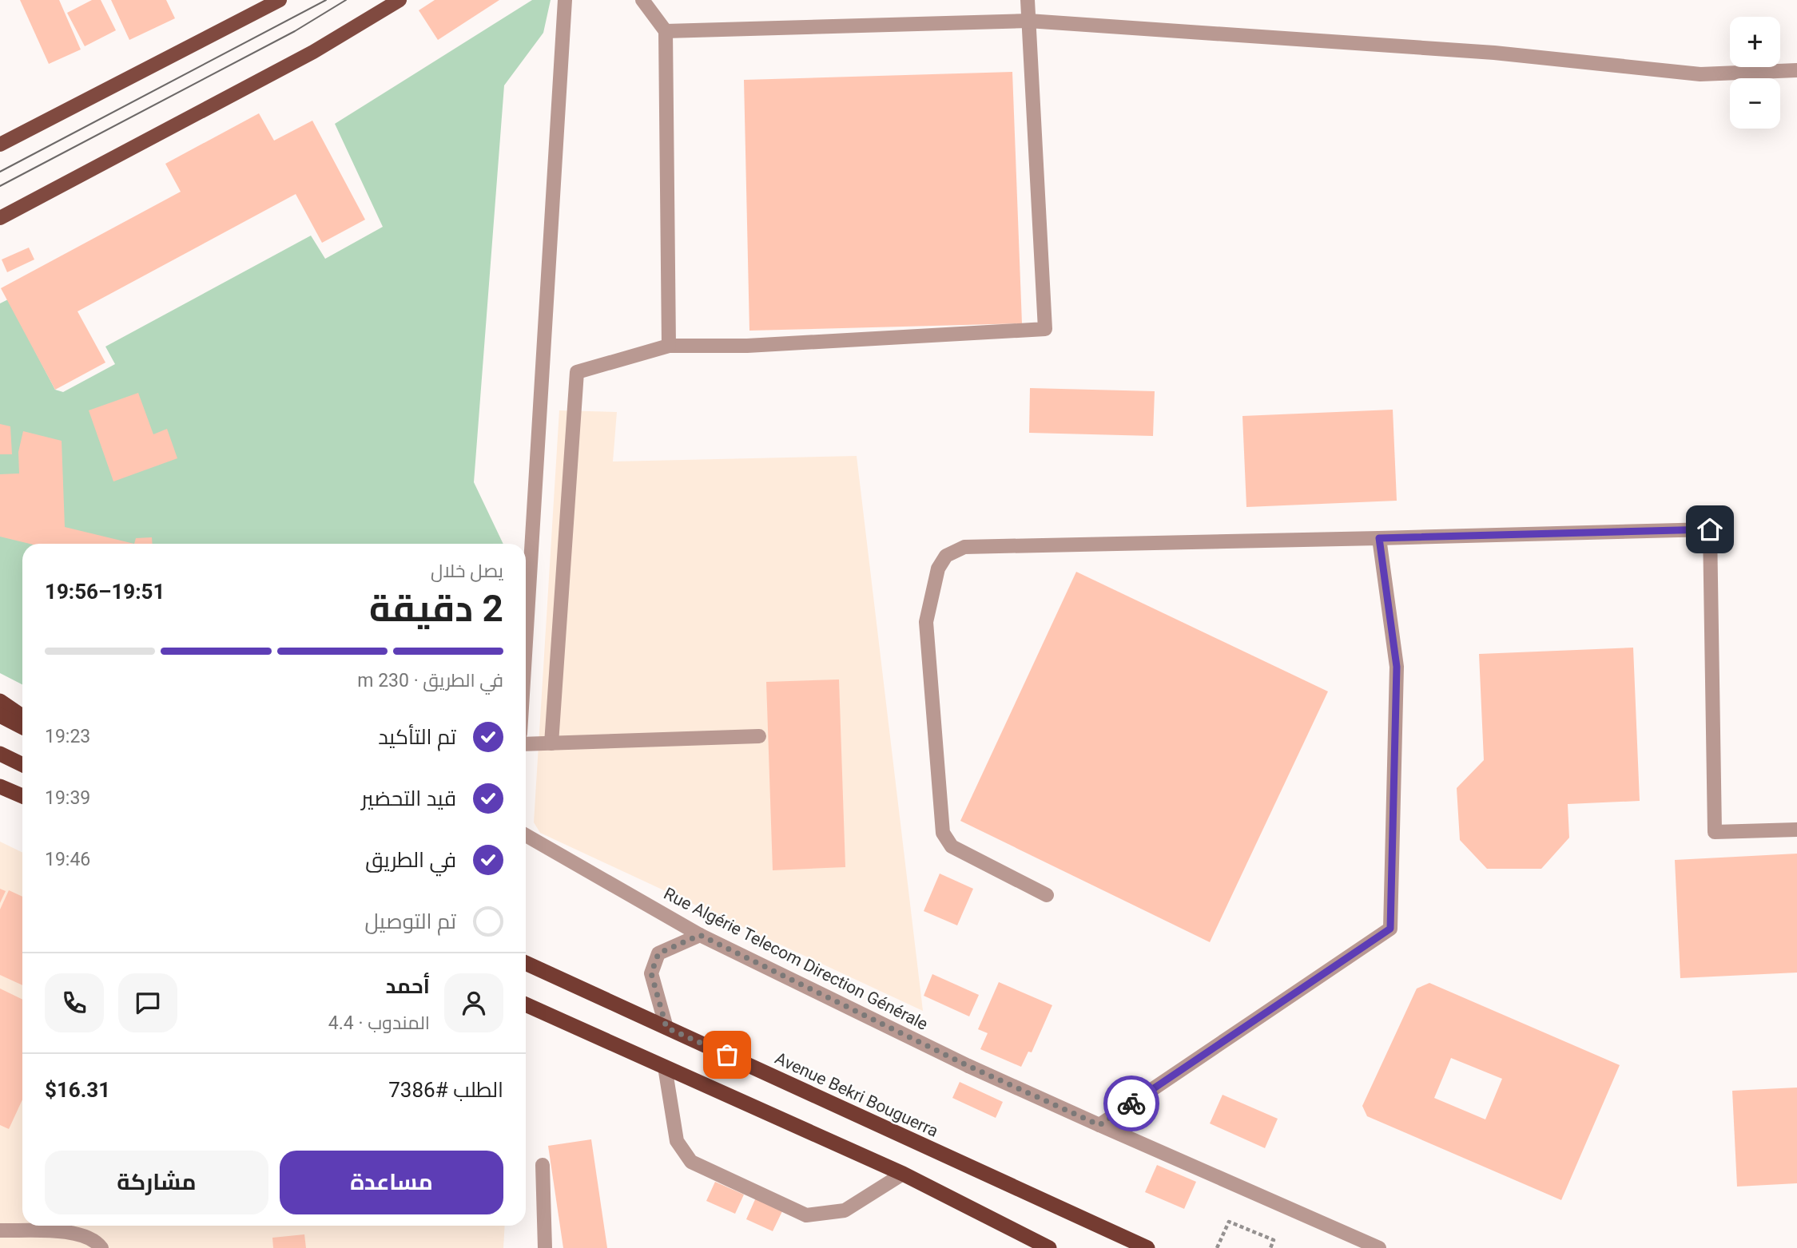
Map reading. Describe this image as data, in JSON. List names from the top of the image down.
{
  "streets": {
    "highway": ["Avenue Bekri Bouguerra"],
    "street": ["Rue Algérie Telecom Direction Générale"]
  },
  "page": {
    "map_buttons": ["+", "−"],
    "heading": ["2 دقيقة", "يصل خلال", "19:51–19:56"],
    "panel": [
      "أحمد",
      "المندوب · 4.4",
      "الطلب #7386",
      "$16.31"
    ],
    "bar": "في الطريق · 230 m",
    "list": [
      ["تم التأكيد", "19:23"],
      ["قيد التحضير", "19:39"],
      ["في الطريق", "19:46"],
      "تم التوصيل"
    ],
    "buttons": ["مساعدة", "مشاركة"]
  }
}
